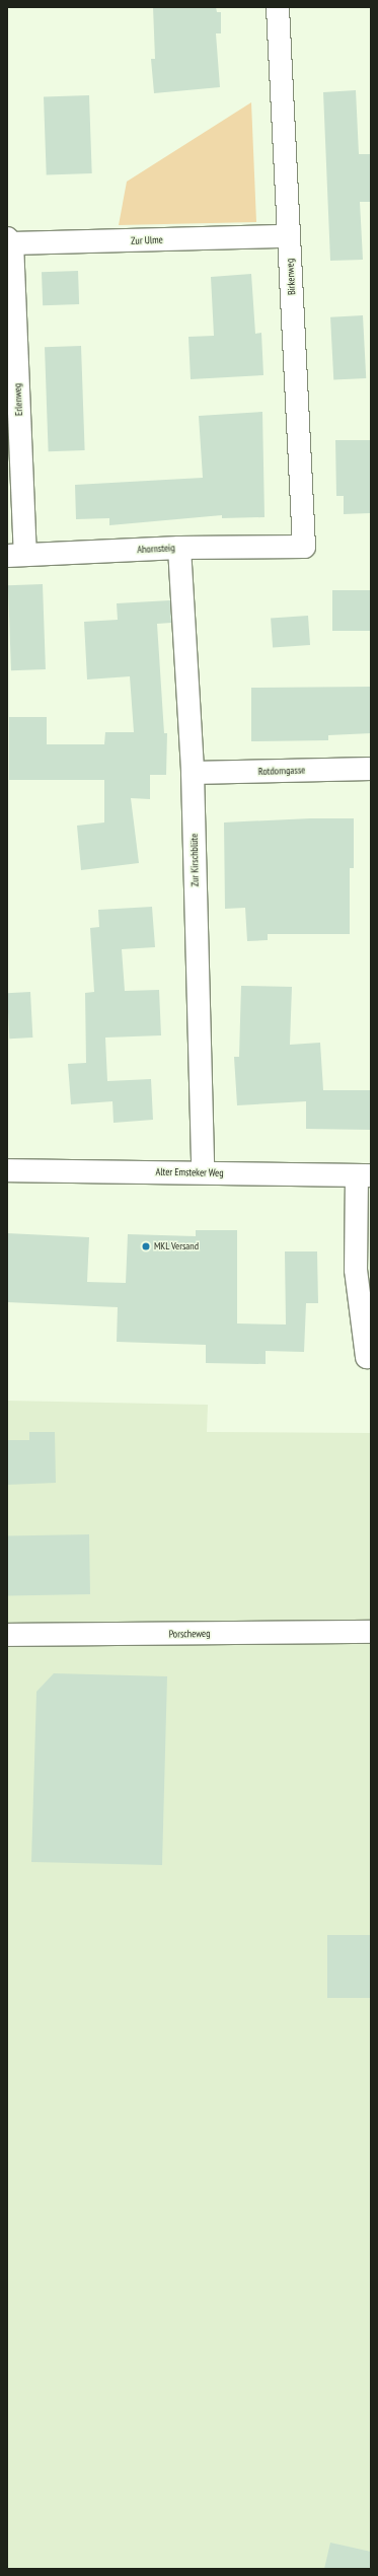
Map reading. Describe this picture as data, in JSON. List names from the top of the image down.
{
  "streets": {
    "street": [
      "Zur Ulme",
      "Birkenweg",
      "Erlenweg",
      "Ahornsteig",
      "Rotdorngasse",
      "Zur Kirschblüte",
      "Alter Emsteker Weg",
      "Porscheweg"
    ]
  },
  "crossings": [
    ["Zur Ulme", "Birkenweg"],
    ["Zur Ulme", "Erlenweg"],
    ["Birkenweg", "Ahornsteig"],
    ["Erlenweg", "Ahornsteig"],
    ["Ahornsteig", "Zur Kirschblüte"],
    ["Rotdorngasse", "Zur Kirschblüte"],
    ["Zur Kirschblüte", "Alter Emsteker Weg"]
  ],
  "places": ["MKL Versand"]
}
